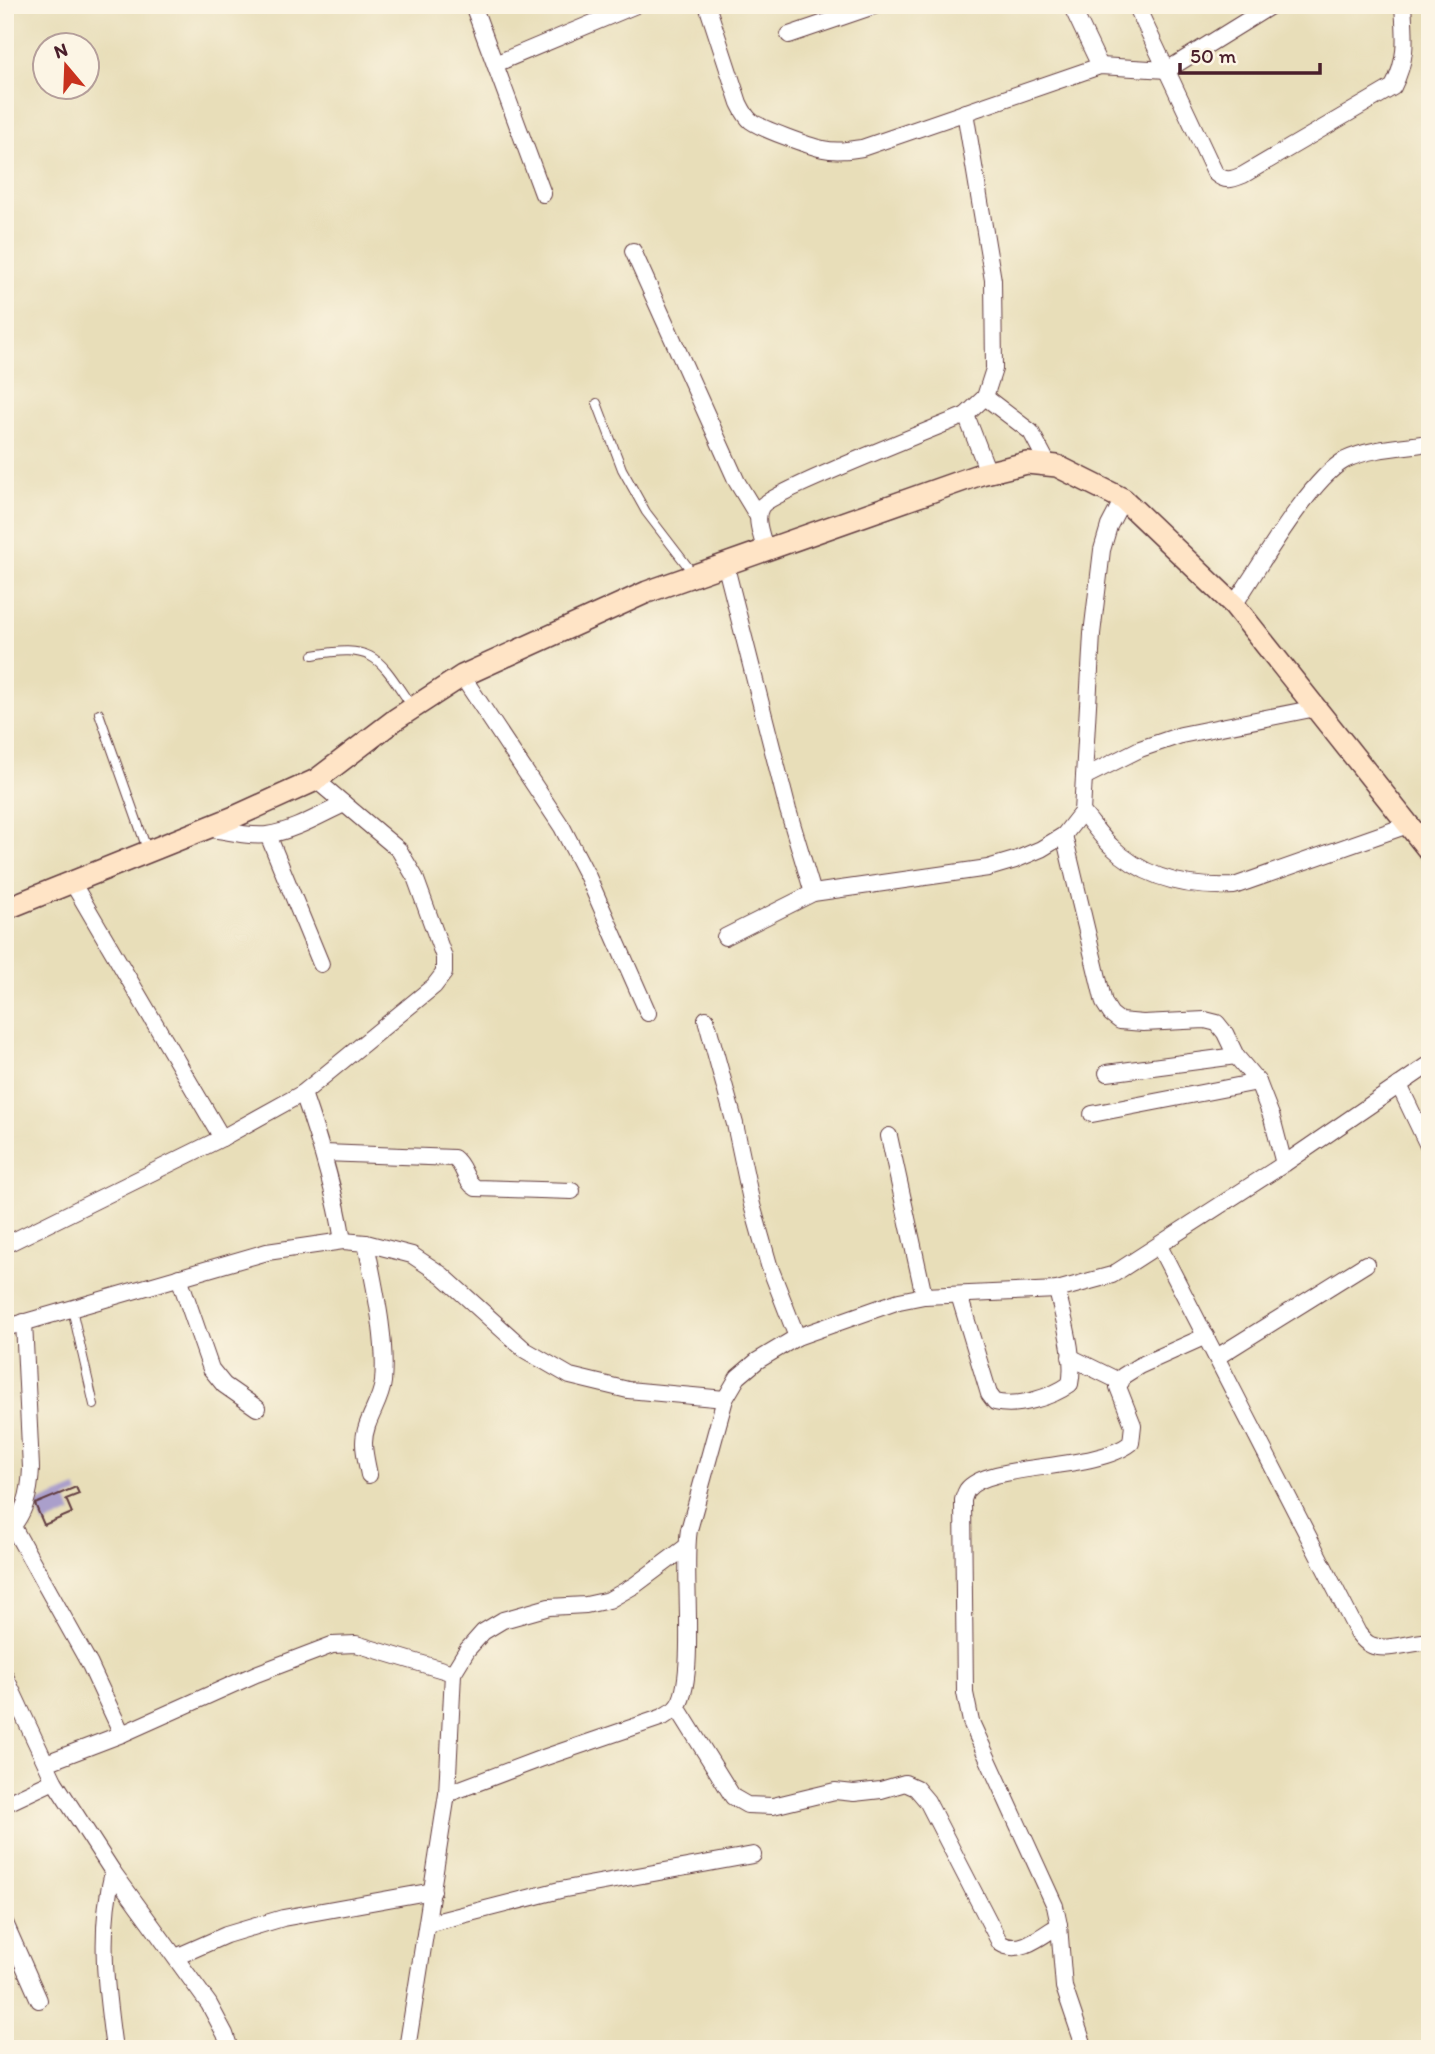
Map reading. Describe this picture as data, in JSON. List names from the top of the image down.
{
  "scale_bar": "50 m",
  "north": "top"
}
